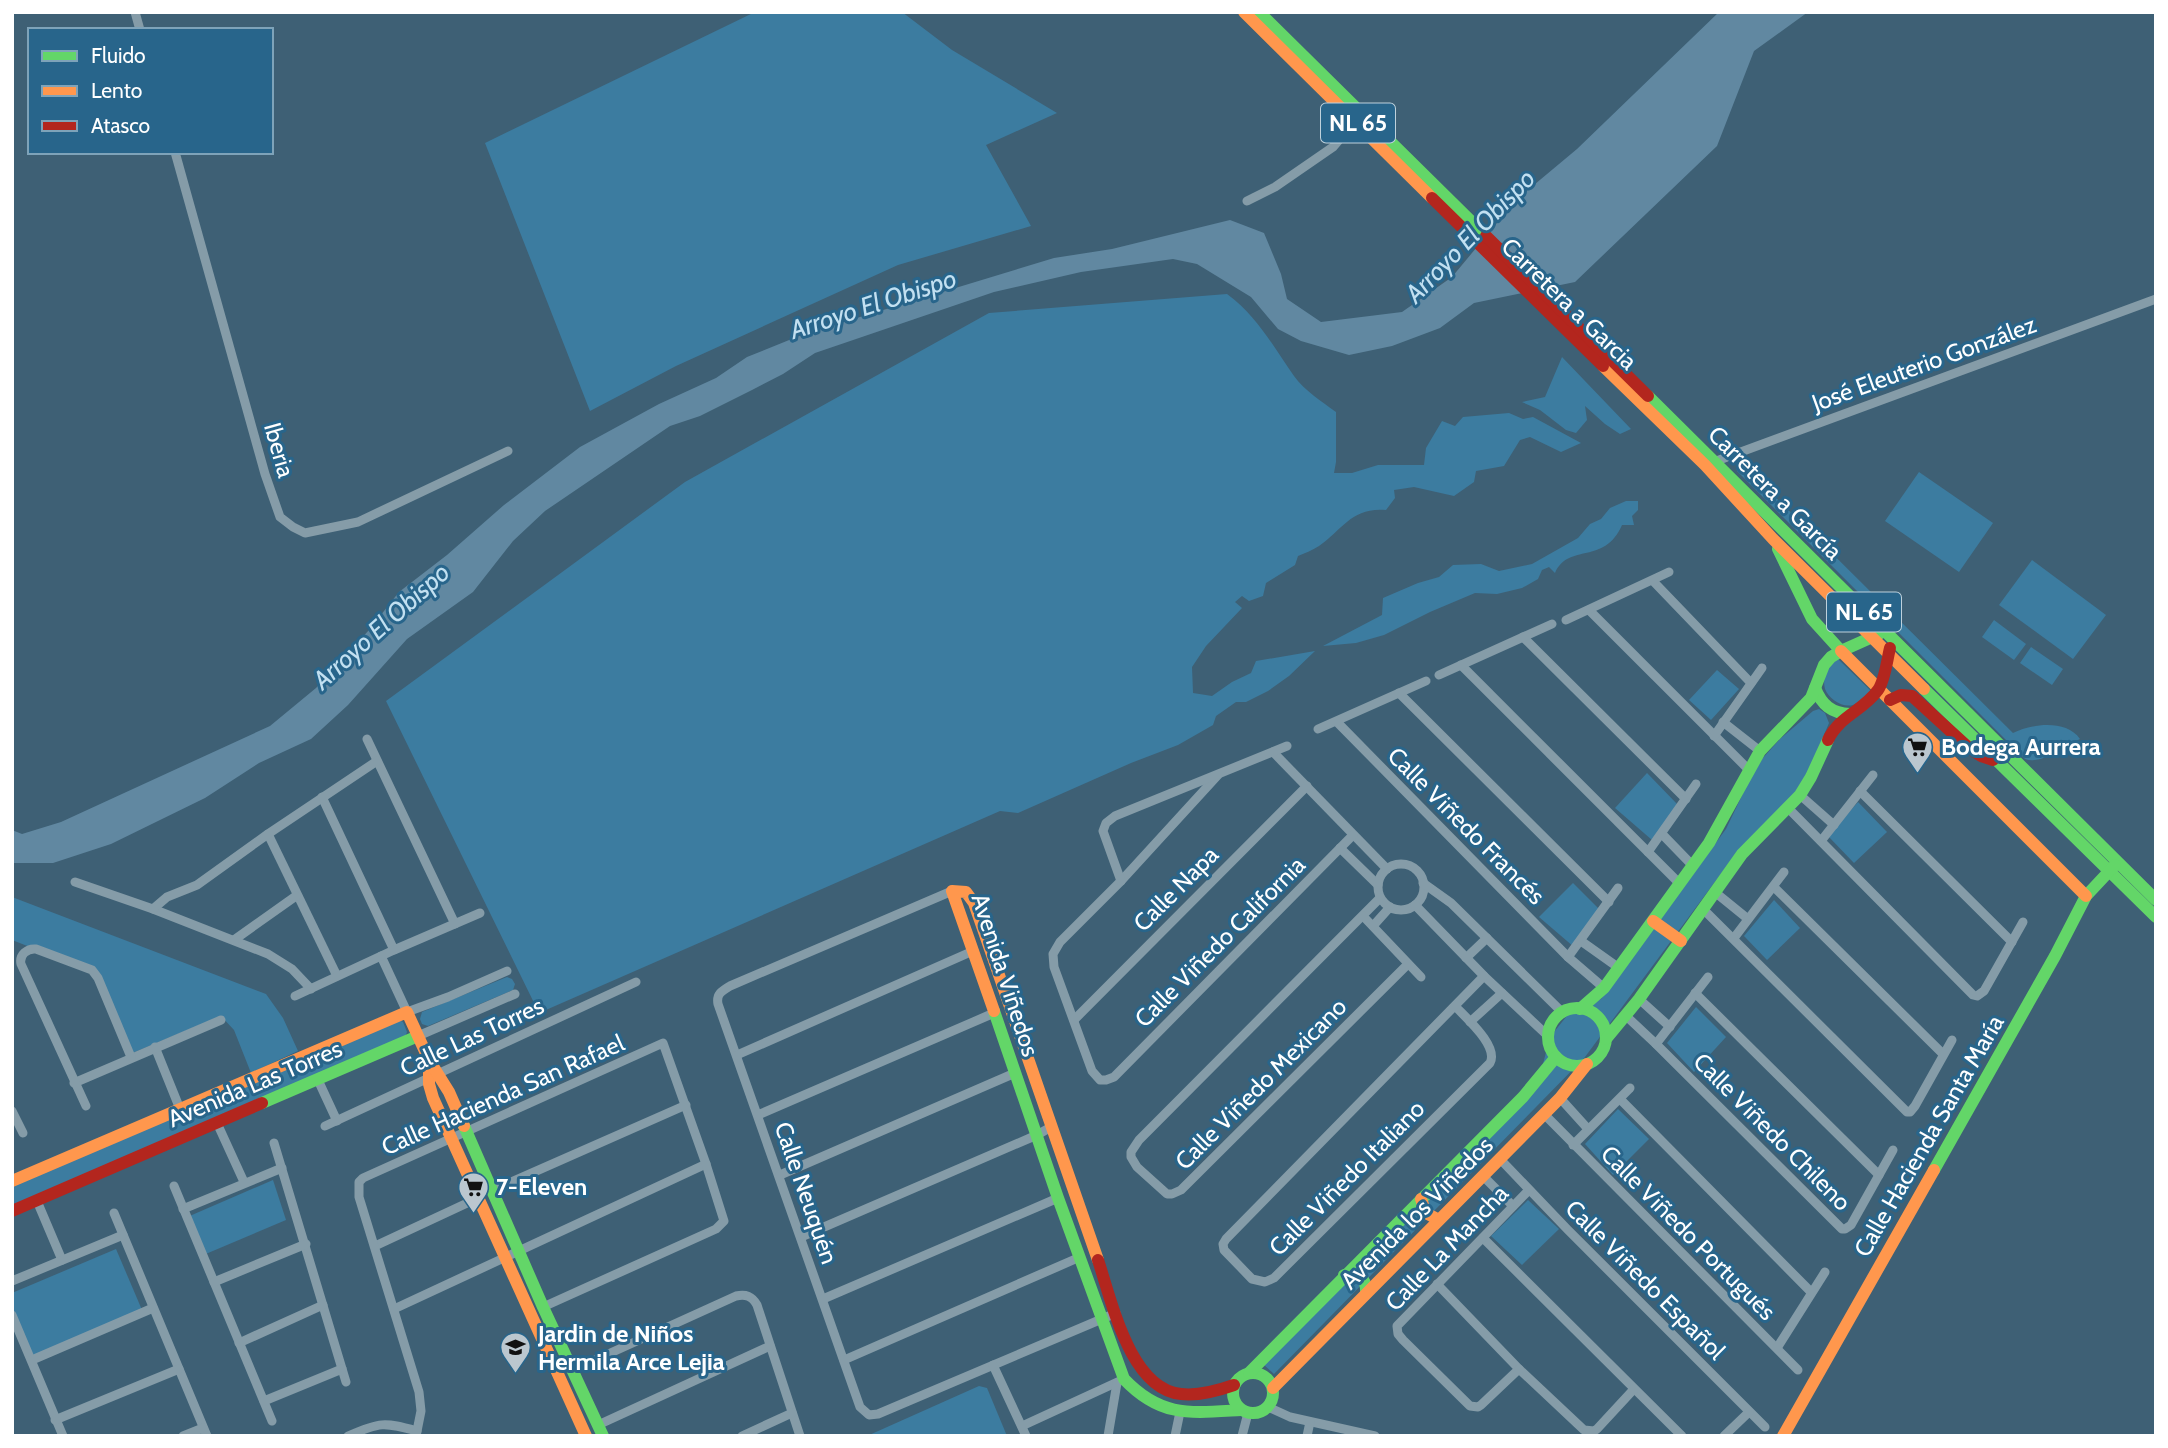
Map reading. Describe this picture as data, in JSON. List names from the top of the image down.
{
  "streets": {
    "street": [
      "NL 65",
      "Carretera a Garcia",
      "José Eleuterio González",
      "Iberia",
      "Carretera a García",
      "Calle Viñedo Francés",
      "Calle Napa",
      "Calle Viñedo California",
      "Avenida Viñedos",
      "Calle Las Torres",
      "Avenida Las Torres",
      "Calle Viñedo Mexicano",
      "Calle Hacienda San Rafael",
      "Calle Viñedo Chileno",
      "Calle Hacienda Santa María",
      "Calle Viñedo Italiano",
      "Calle Neuquén",
      "Avenida los Viñedos",
      "Calle Viñedo Portugués",
      "Calle La Mancha",
      "Calle Viñedo Español"
    ]
  },
  "crossings": [
    ["NL 65", "José Eleuterio González"],
    ["NL 65", "Carretera a García"],
    ["Carretera a Garcia", "Carretera a García"],
    ["José Eleuterio González", "Carretera a García"],
    ["Carretera a García", "Calle Hacienda Santa María"],
    ["Calle Napa", "Calle Viñedo California"],
    ["Avenida Viñedos", "Calle Neuquén"],
    ["Avenida Viñedos", "Avenida los Viñedos"],
    ["Avenida los Viñedos", "Calle Viñedo Portugués"],
    ["Avenida los Viñedos", "Calle Viñedo Español"],
    ["Calle La Mancha", "Calle Viñedo Español"]
  ],
  "water": ["Arroyo El Obispo"],
  "places": {
    "supermarket": ["Bodega Aurrera", "7-Eleven"],
    "school or university": ["Jardin de Niños Hermila Arce Lejia"]
  },
  "legend": ["Fluido", "Lento", "Atasco"]
}
